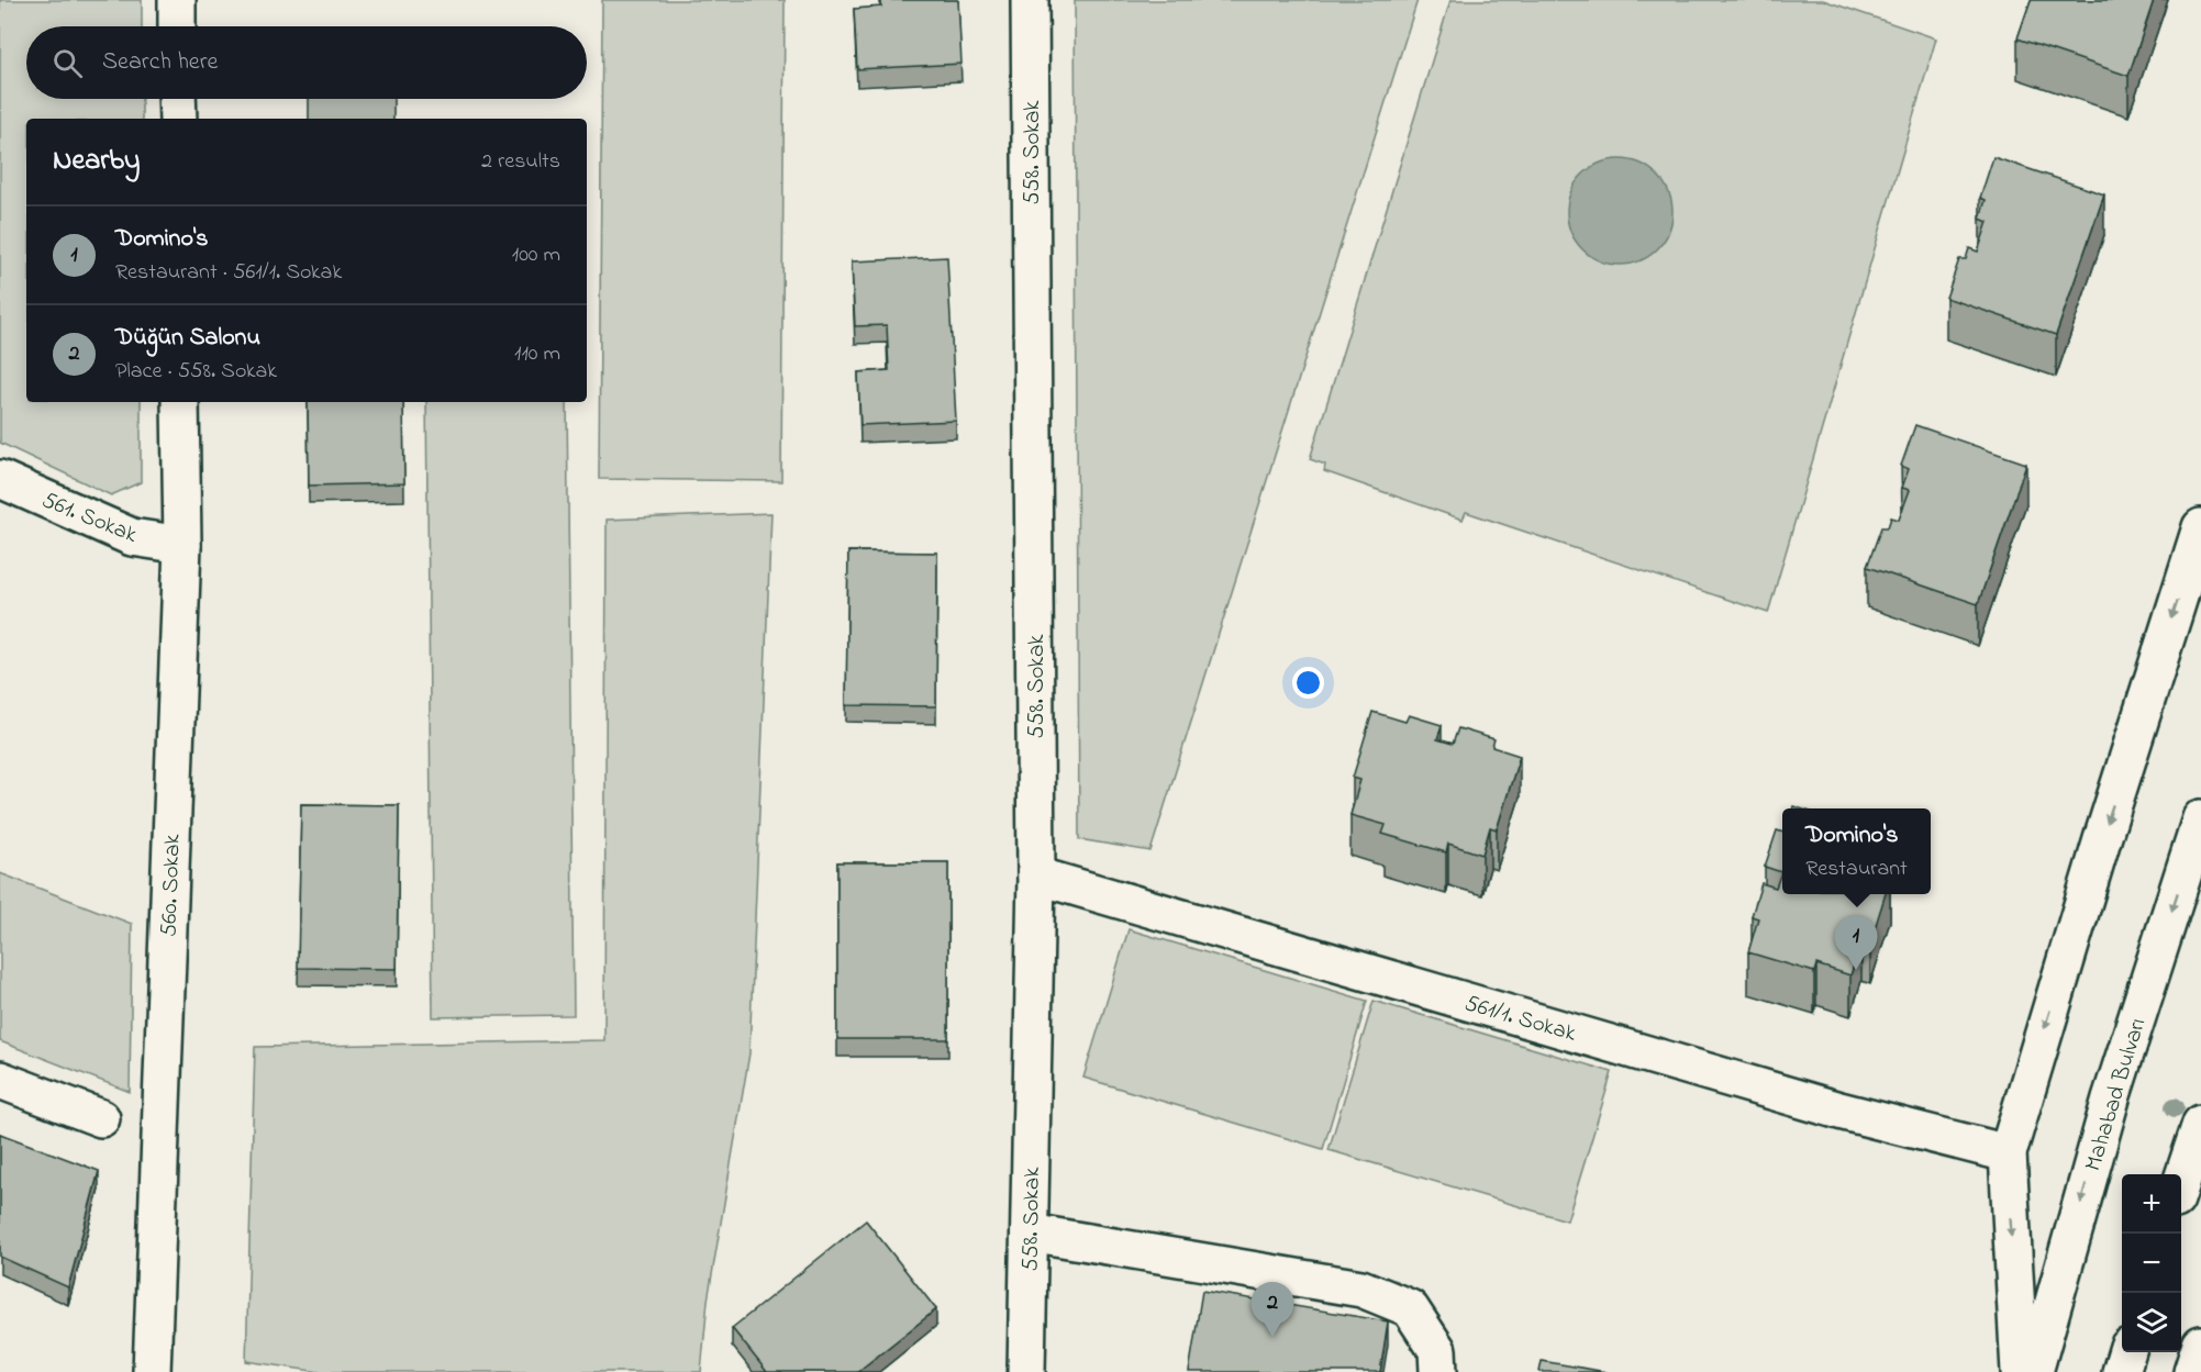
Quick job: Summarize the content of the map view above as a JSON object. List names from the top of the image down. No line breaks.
{"streets":{"street":["558. Sokak","561. Sokak","560. Sokak","561/1. Sokak","Mahabad Bulvarı"]},"crossings":[["558. Sokak","561/1. Sokak"],["561. Sokak","560. Sokak"]],"page":{"search":"Search here","heading":["Nearby","2 results"],"list":[{"mark":"1","name":"Domino's","note":"Restaurant · 561/1. Sokak","value":"100 m"},{"mark":"2","name":"Düğün Salonu","note":"Place · 558. Sokak","value":"110 m"}],"popup":["Domino's","Restaurant"],"pins":["1","2"],"map_buttons":["+","−"]}}
